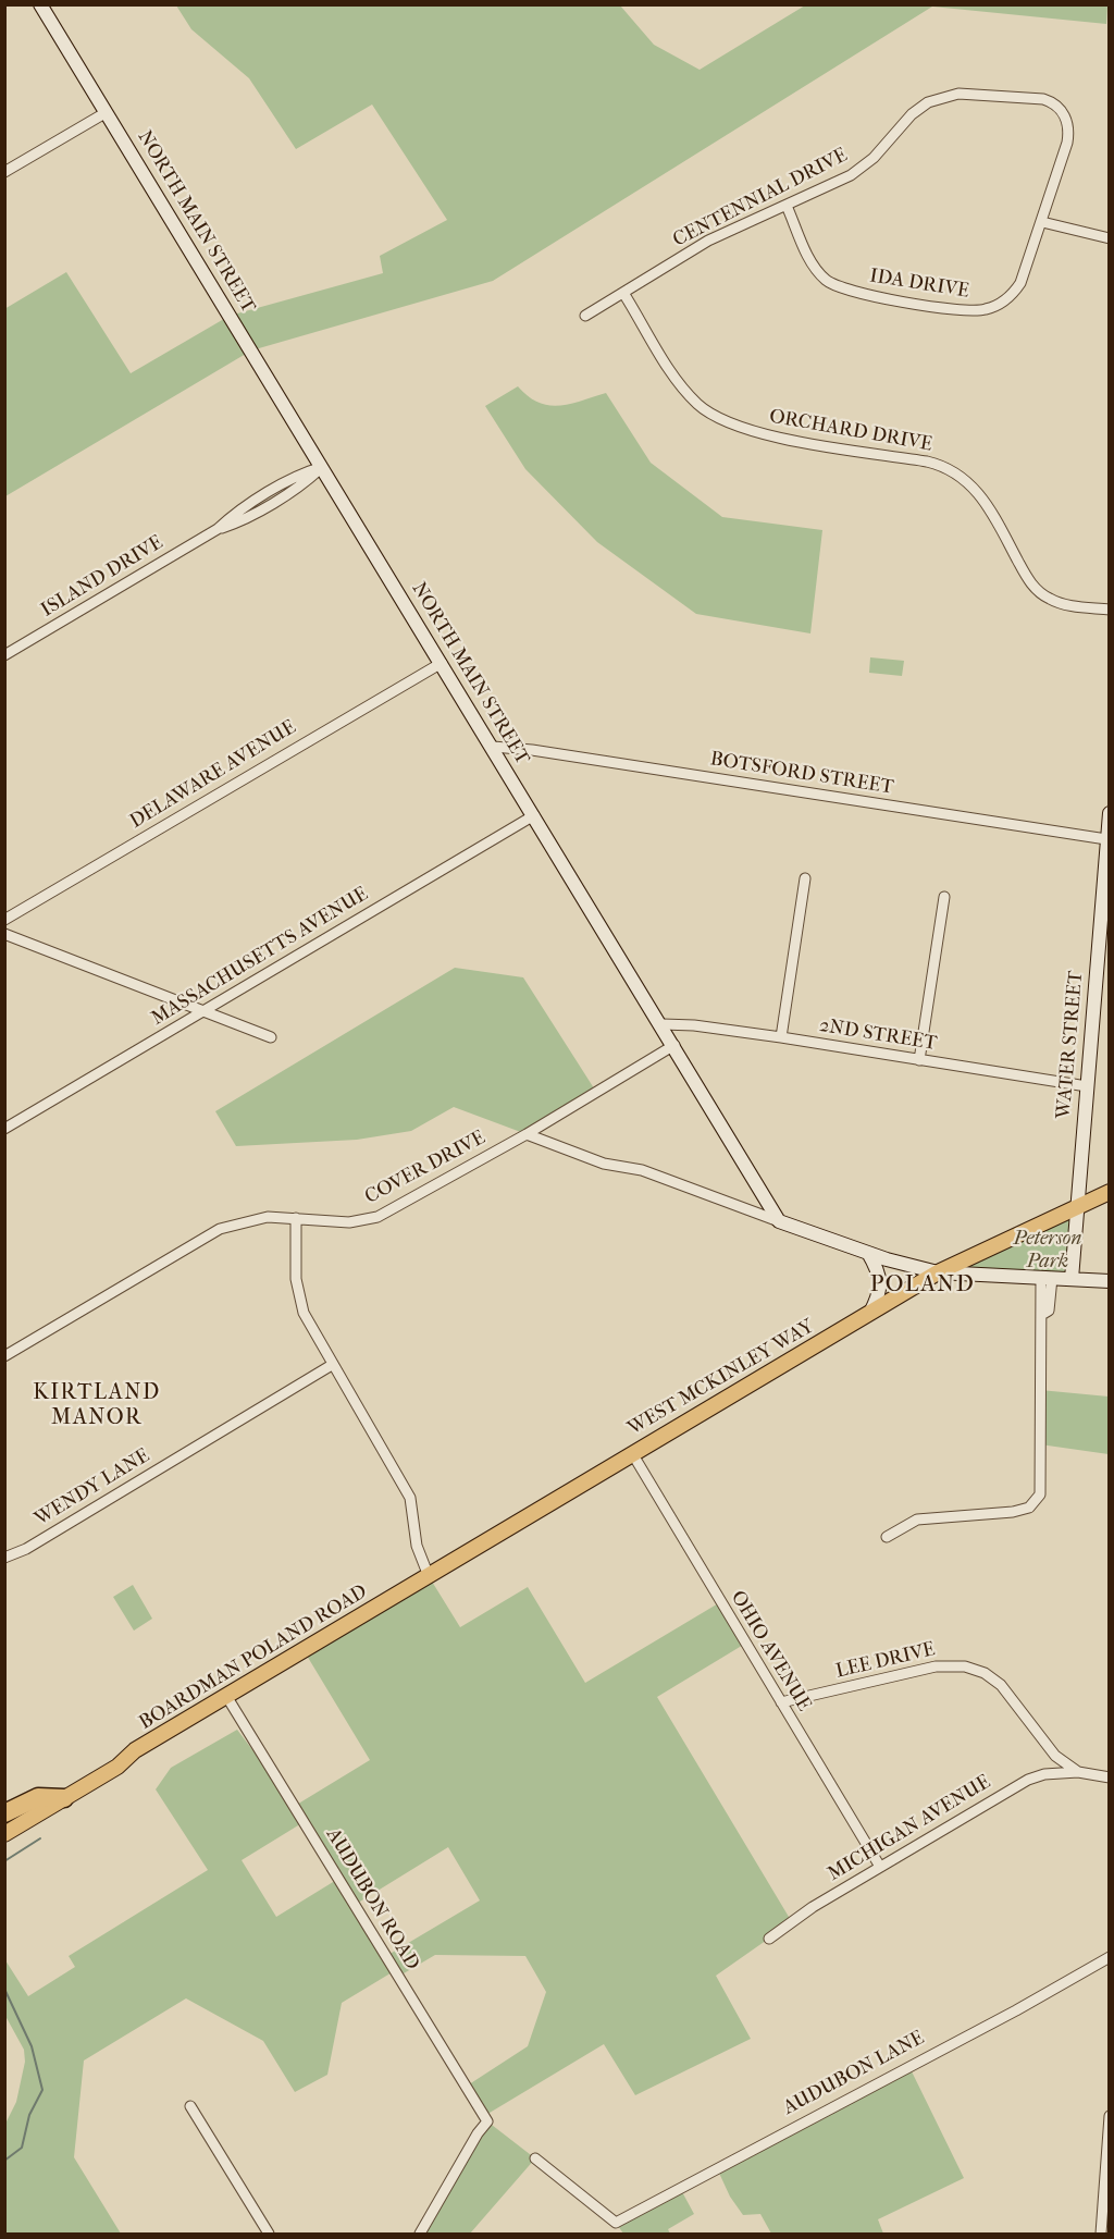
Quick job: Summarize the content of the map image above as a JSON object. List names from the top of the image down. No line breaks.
{"streets":{"main road":["NORTH MAIN STREET","WATER STREET","WEST MCKINLEY WAY","BOARDMAN POLAND ROAD"],"street":["CENTENNIAL DRIVE","IDA DRIVE","ORCHARD DRIVE","ISLAND DRIVE","BOTSFORD STREET","DELAWARE AVENUE","MASSACHUSETTS AVENUE","2ND STREET","COVER DRIVE","WENDY LANE","OHIO AVENUE","LEE DRIVE","MICHIGAN AVENUE","AUDUBON ROAD","AUDUBON LANE"]},"crossings":[["CENTENNIAL DRIVE","IDA DRIVE"],["CENTENNIAL DRIVE","ORCHARD DRIVE"],["NORTH MAIN STREET","ISLAND DRIVE"],["NORTH MAIN STREET","BOTSFORD STREET"],["NORTH MAIN STREET","DELAWARE AVENUE"],["NORTH MAIN STREET","MASSACHUSETTS AVENUE"],["NORTH MAIN STREET","2ND STREET"],["NORTH MAIN STREET","COVER DRIVE"],["BOTSFORD STREET","WATER STREET"],["2ND STREET","WATER STREET"],["WATER STREET","WEST MCKINLEY WAY"],["WEST MCKINLEY WAY","OHIO AVENUE"],["WEST MCKINLEY WAY","BOARDMAN POLAND ROAD"],["OHIO AVENUE","LEE DRIVE"],["OHIO AVENUE","MICHIGAN AVENUE"],["BOARDMAN POLAND ROAD","AUDUBON ROAD"],["LEE DRIVE","MICHIGAN AVENUE"]],"districts":["POLAND","KIRTLAND MANOR"],"parks":["Peterson Park"]}
